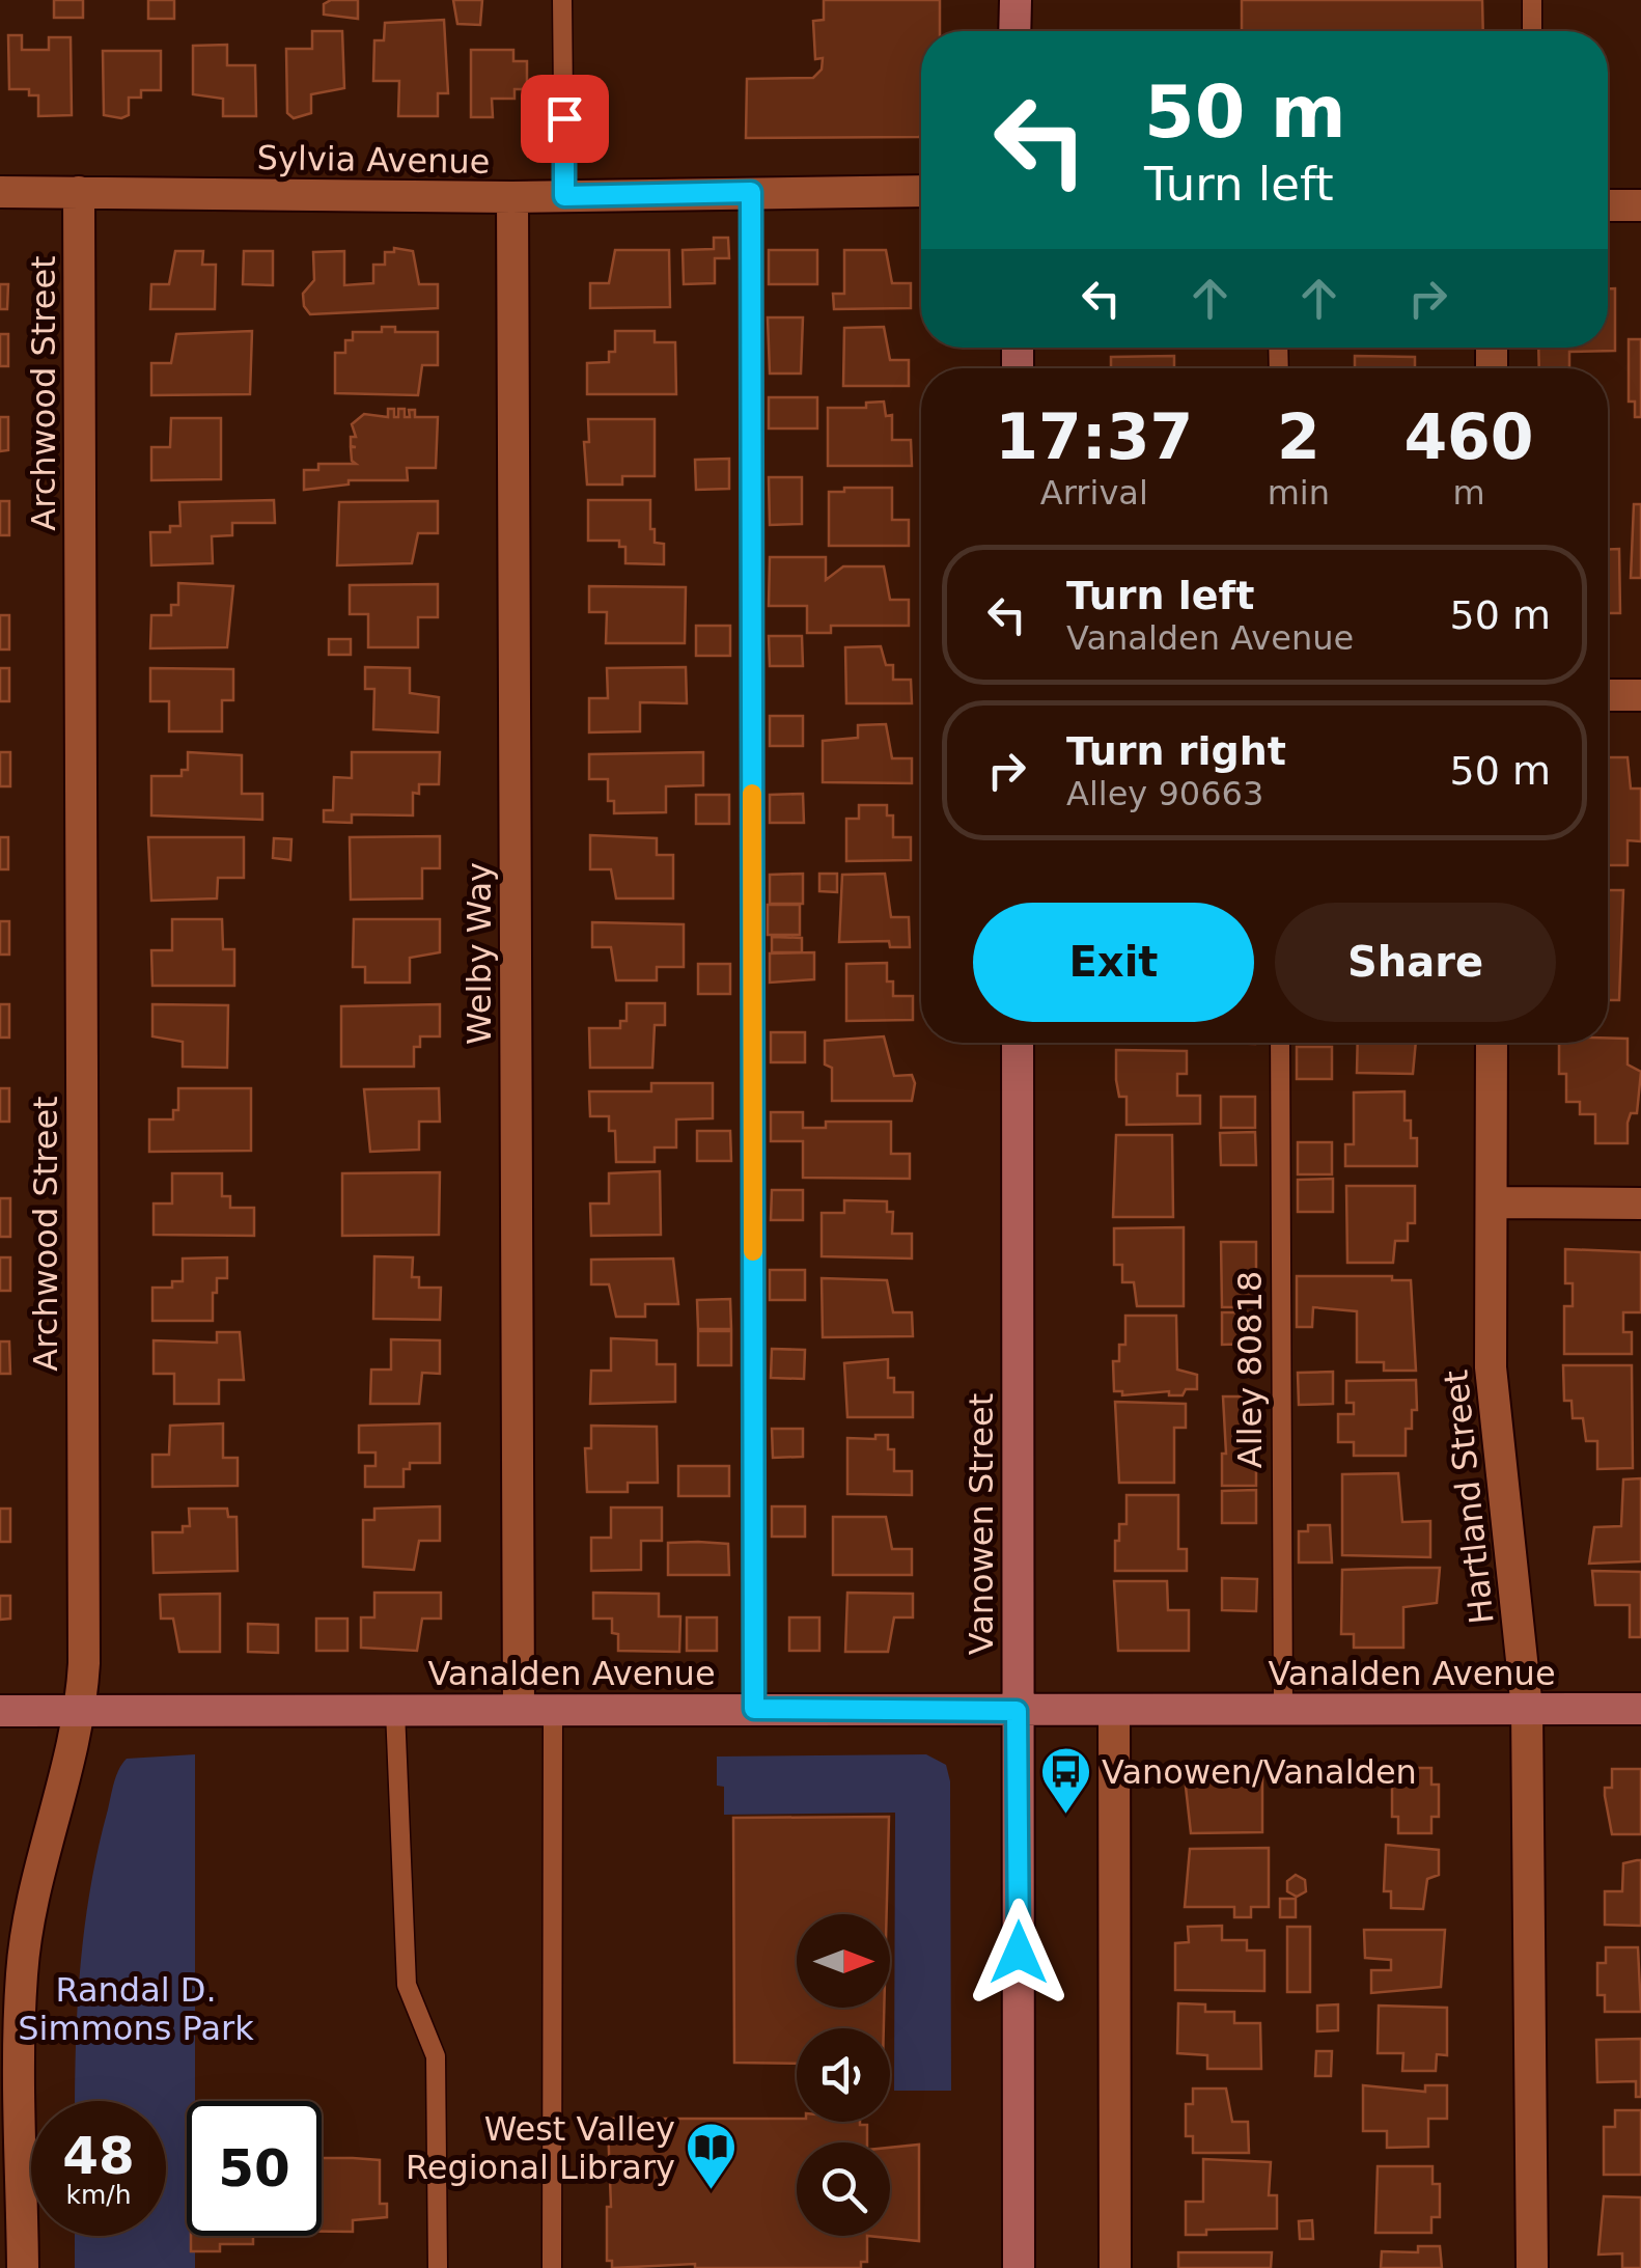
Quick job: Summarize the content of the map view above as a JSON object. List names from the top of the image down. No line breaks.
{"streets":{"street":["Sylvia Avenue","Archwood Street","Welby Way","Hartland Street","Vanowen Street","Vanalden Avenue"],"lane":["Alley 80818"]},"crossings":[["Sylvia Avenue","Archwood Street"],["Sylvia Avenue","Welby Way"],["Archwood Street","Vanalden Avenue"],["Welby Way","Vanalden Avenue"],["Alley 80818","Vanalden Avenue"],["Hartland Street","Vanalden Avenue"],["Vanowen Street","Vanalden Avenue"]],"parks":["Randal D. Simmons Park"],"places":{"bus stop":["Vanowen/Vanalden"],"library":["West Valley Regional Library"]},"north":"right","page":{"turn":["50 m","Turn left"],"eta":["17:37","Arrival","2","min","460","m"],"list":[{"name":"Turn left","note":"Vanalden Avenue","value":"50 m"},{"name":"Turn right","note":"Alley 90663","value":"50 m"}],"buttons":["Exit","Share"],"speed":"48 km/h","limit":"50"}}
